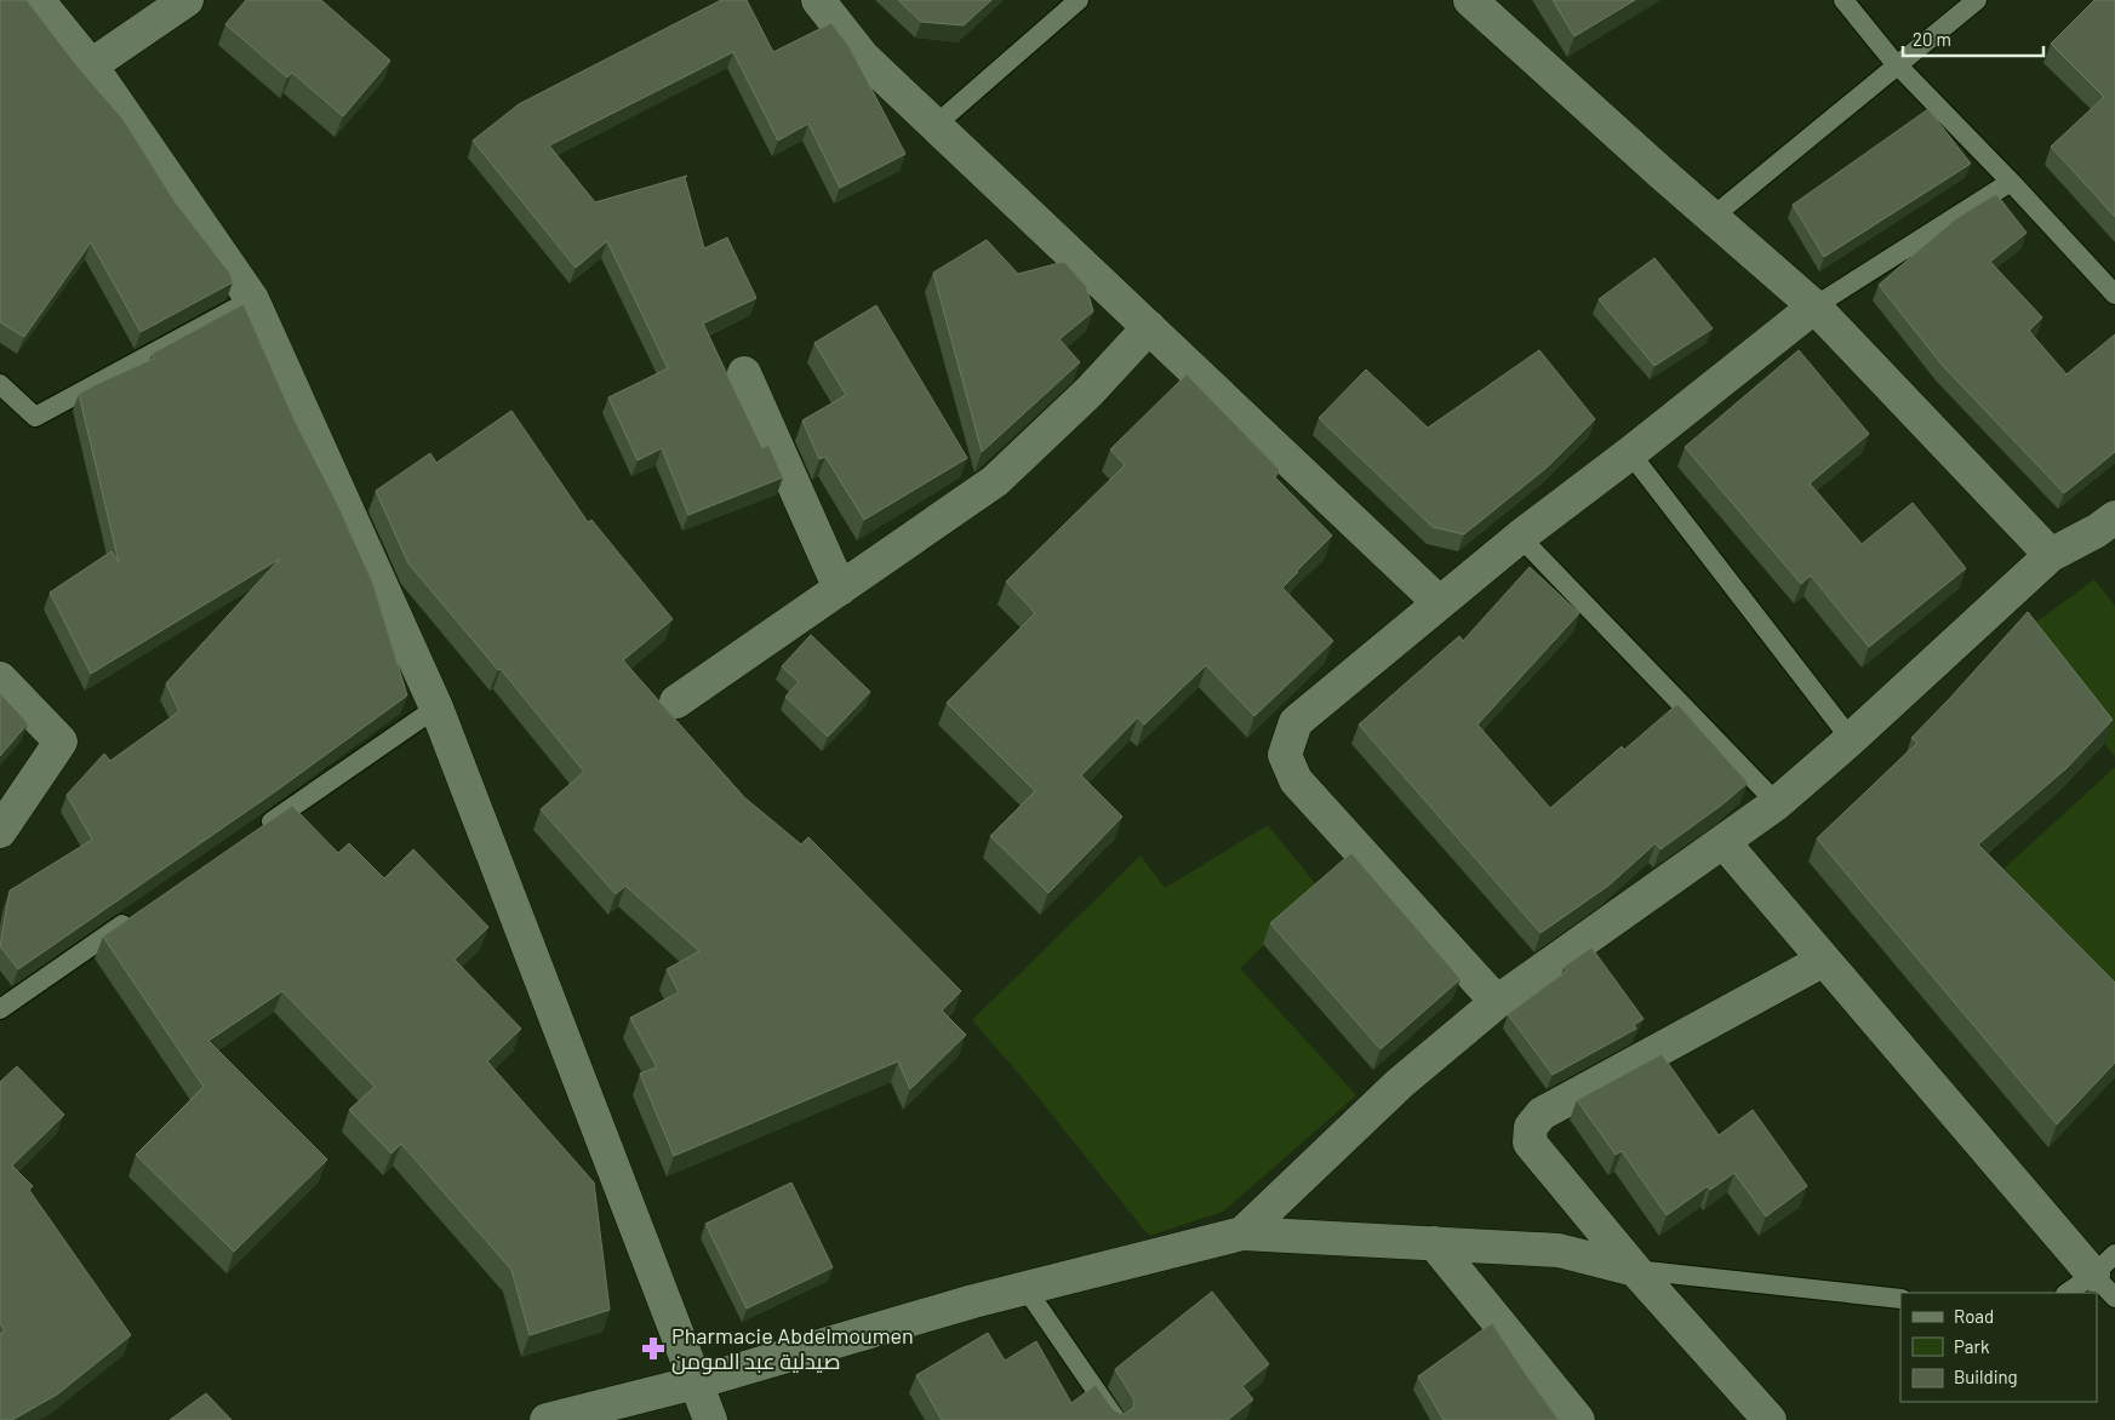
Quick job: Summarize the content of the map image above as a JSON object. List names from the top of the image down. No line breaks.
{"places":{"pharmacy":["Pharmacie Abdelmoumen صيدلية عبد المومن"]},"legend":["Road","Park","Building"],"scale_bar":"20 m"}
